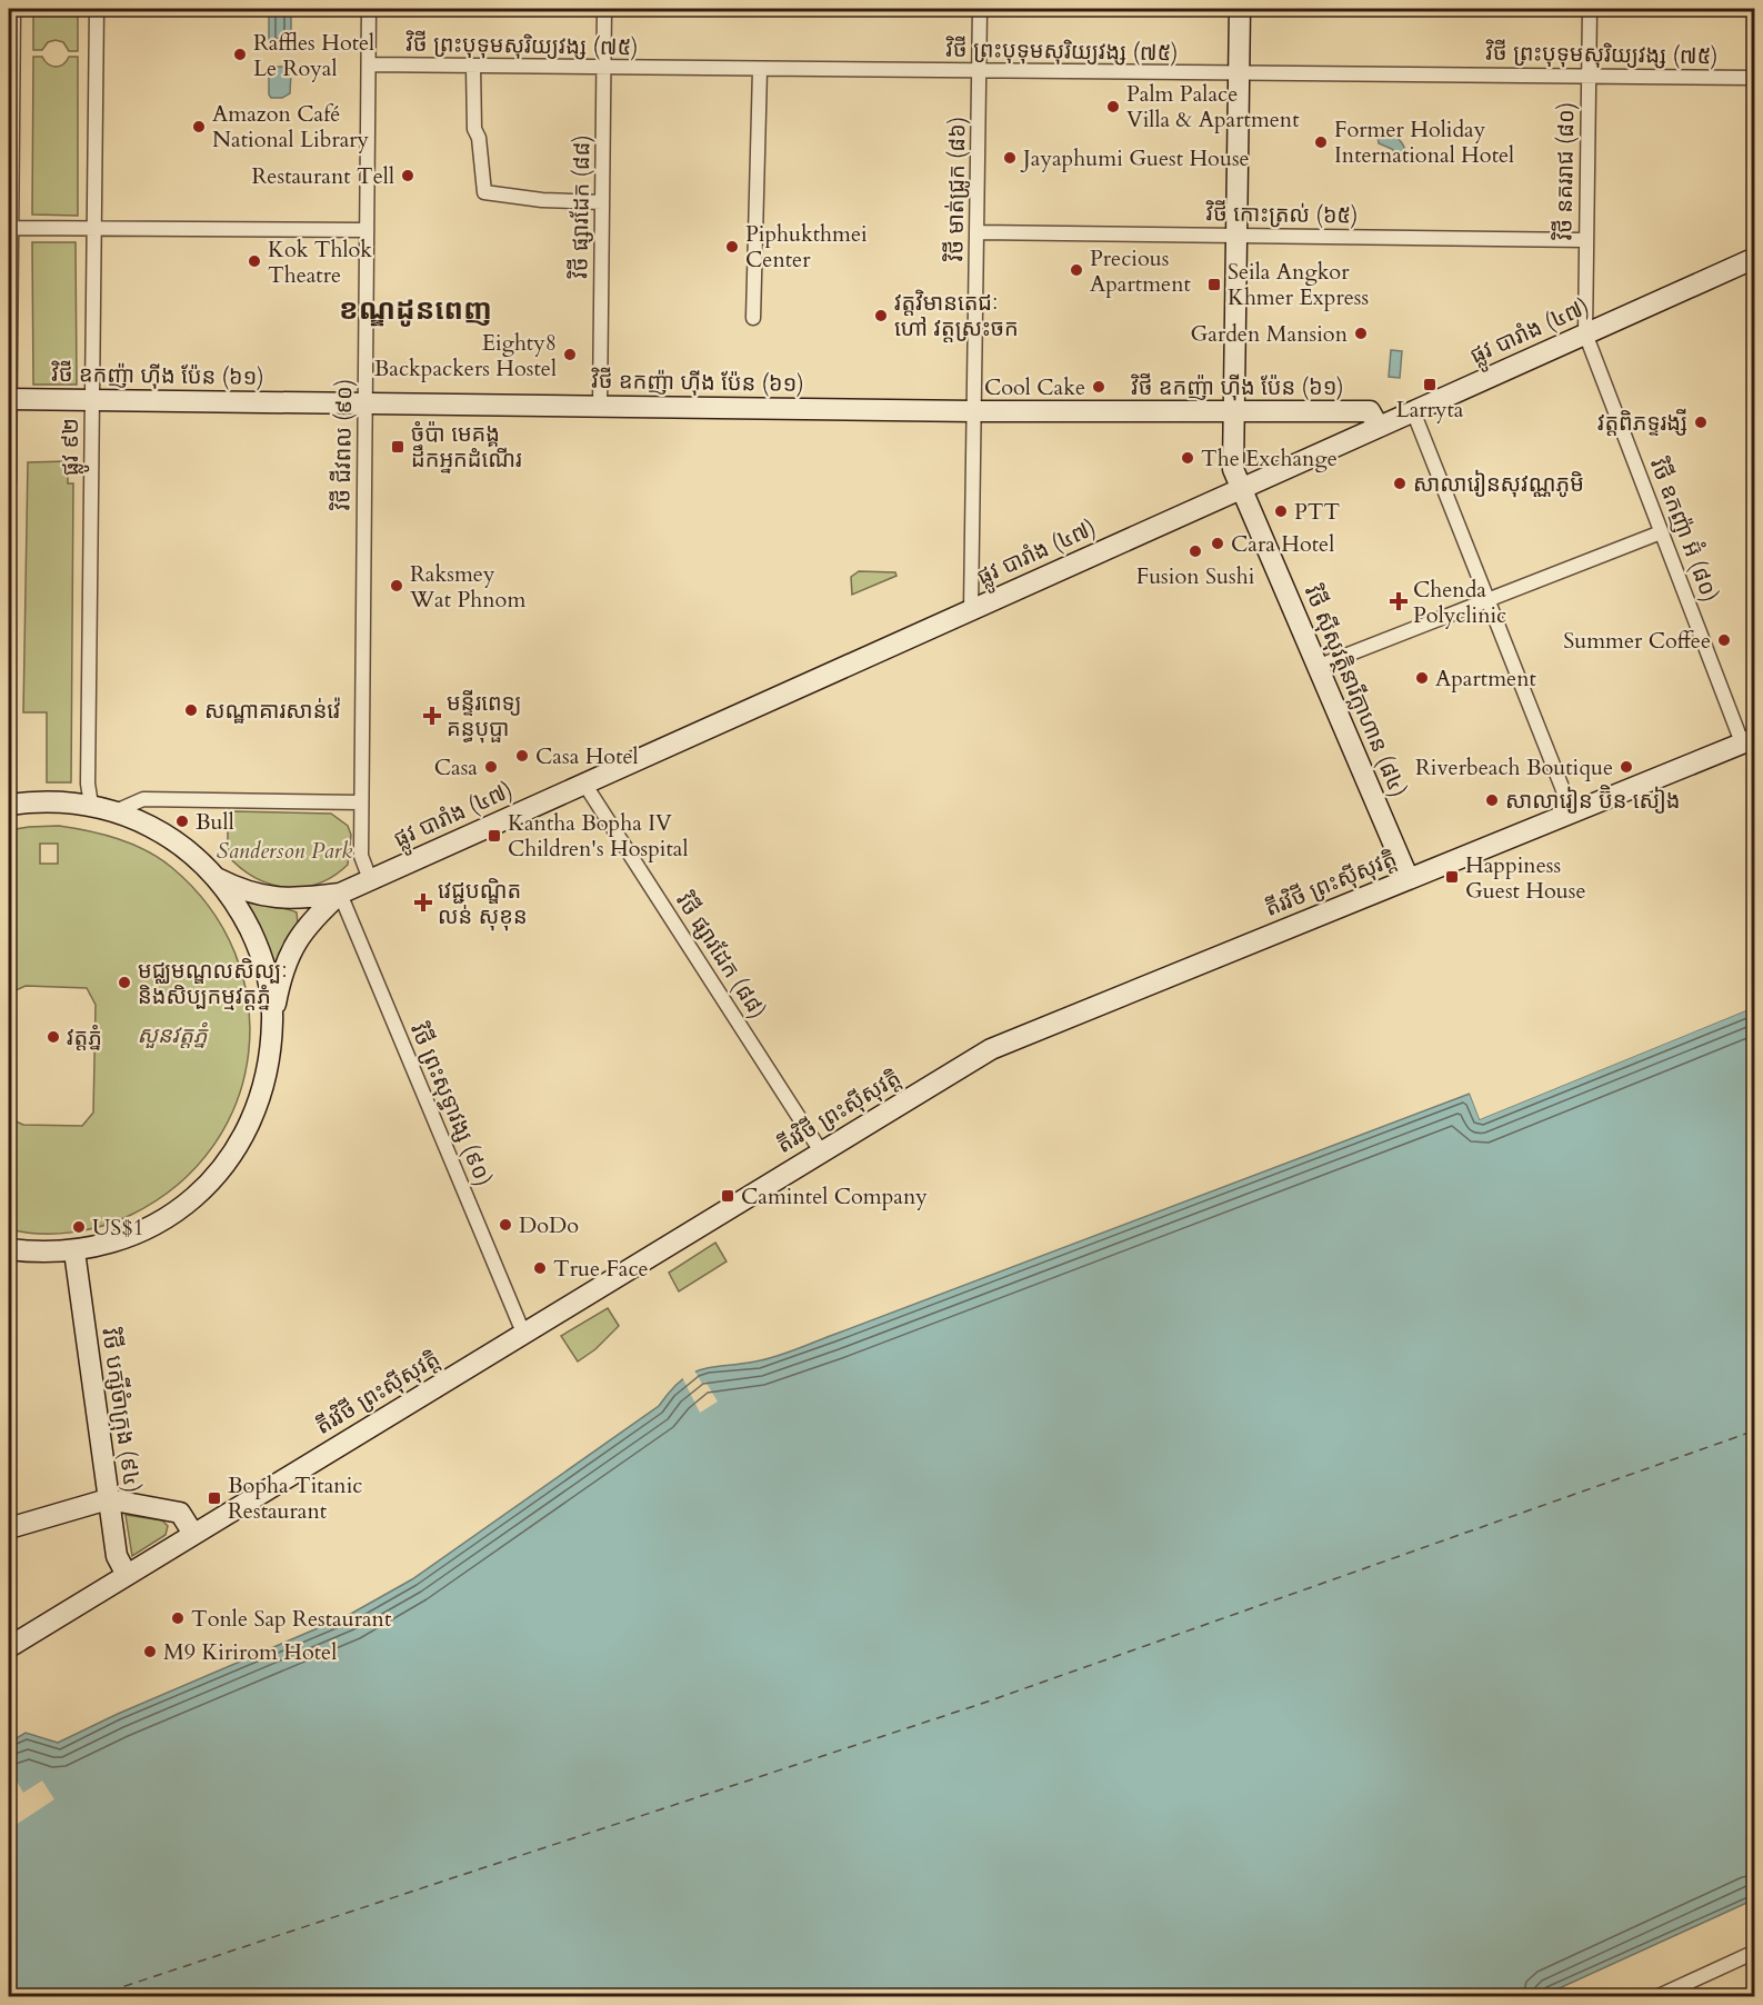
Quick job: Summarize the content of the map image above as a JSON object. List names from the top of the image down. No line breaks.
{"streets":{"main road":["ផ្លូវ បារាំង (៤៧)","វិថី ឧកញ៉ា ហ៊ីង ប៉ែន (៦១)","វិថី ស៊ីសុវត្ថិនារីក្លាហាន (៨៤)","តីរវិថី ព្រះស៊ីសុវត្តិ","វិថី បក្សីចំាក្រុង (៩៤)"],"street":["វិថី ព្រះបុទុមសុរិយ្យវង្ស (៧៥)","វិថី នគររាជ (៨០)","វិថី មាត់ជ្រូក (៨៦)","វិថី ផ្សារដែក (៨៨)","វិថី កោះត្រល់ (៦៥)","វិថី ជីវពល (៩០)","ផ្លូវ ៩២","វិថី ឧកញ៉ា អ៊ំ (៨០)","វិថី ព្រះសុទ្ធាវង្ស (៩០)"]},"crossings":[["វិថី ព្រះបុទុមសុរិយ្យវង្ស (៧៥)","វិថី នគររាជ (៨០)"],["វិថី ព្រះបុទុមសុរិយ្យវង្ស (៧៥)","វិថី មាត់ជ្រូក (៨៦)"],["វិថី ព្រះបុទុមសុរិយ្យវង្ស (៧៥)","វិថី ផ្សារដែក (៨៨)"],["វិថី ព្រះបុទុមសុរិយ្យវង្ស (៧៥)","វិថី ជីវពល (៩០)"],["វិថី ព្រះបុទុមសុរិយ្យវង្ស (៧៥)","វិថី ស៊ីសុវត្ថិនារីក្លាហាន (៨៤)"],["វិថី នគររាជ (៨០)","វិថី កោះត្រល់ (៦៥)"],["វិថី នគររាជ (៨០)","ផ្លូវ បារាំង (៤៧)"],["វិថី នគររាជ (៨០)","វិថី ឧកញ៉ា អ៊ំ (៨០)"],["វិថី មាត់ជ្រូក (៨៦)","វិថី កោះត្រល់ (៦៥)"],["វិថី មាត់ជ្រូក (៨៦)","ផ្លូវ បារាំង (៤៧)"],["វិថី មាត់ជ្រូក (៨៦)","វិថី ឧកញ៉ា ហ៊ីង ប៉ែន (៦១)"],["វិថី ផ្សារដែក (៨៨)","ផ្លូវ បារាំង (៤៧)"],["វិថី ផ្សារដែក (៨៨)","វិថី ឧកញ៉ា ហ៊ីង ប៉ែន (៦១)"],["វិថី ផ្សារដែក (៨៨)","តីរវិថី ព្រះស៊ីសុវត្តិ"],["វិថី កោះត្រល់ (៦៥)","វិថី ស៊ីសុវត្ថិនារីក្លាហាន (៨៤)"],["ផ្លូវ បារាំង (៤៧)","វិថី ឧកញ៉ា ហ៊ីង ប៉ែន (៦១)"],["ផ្លូវ បារាំង (៤៧)","វិថី ជីវពល (៩០)"],["ផ្លូវ បារាំង (៤៧)","វិថី ឧកញ៉ា អ៊ំ (៨០)"],["ផ្លូវ បារាំង (៤៧)","វិថី ស៊ីសុវត្ថិនារីក្លាហាន (៨៤)"],["ផ្លូវ បារាំង (៤៧)","វិថី ព្រះសុទ្ធាវង្ស (៩០)"],["វិថី ឧកញ៉ា ហ៊ីង ប៉ែន (៦១)","វិថី ជីវពល (៩០)"],["វិថី ឧកញ៉ា ហ៊ីង ប៉ែន (៦១)","ផ្លូវ ៩២"],["វិថី ឧកញ៉ា ហ៊ីង ប៉ែន (៦១)","វិថី ស៊ីសុវត្ថិនារីក្លាហាន (៨៤)"],["វិថី ឧកញ៉ា អ៊ំ (៨០)","តីរវិថី ព្រះស៊ីសុវត្តិ"],["វិថី ស៊ីសុវត្ថិនារីក្លាហាន (៨៤)","តីរវិថី ព្រះស៊ីសុវត្តិ"],["តីរវិថី ព្រះស៊ីសុវត្តិ","វិថី ព្រះសុទ្ធាវង្ស (៩០)"],["តីរវិថី ព្រះស៊ីសុវត្តិ","វិថី បក្សីចំាក្រុង (៩៤)"]],"districts":["ខណ្ឌដូនពេញ"],"parks":["Sanderson Park","សួនវត្ដភ្នំ"],"places":{"other":["Raffles Hotel Le Royal","Palm Palace Villa & Apartment","Amazon Café National Library","Former Holiday International Hotel","Jayaphumi Guest House","Restaurant Tell","Piphukthmei Center","Kok Thlok Theatre","Precious Apartment","វត្តវិមានតេជៈ ហៅ វត្តស្រះចក","Garden Mansion","Eighty8 Backpackers Hostel","Cool Cake","វត្តពិភទ្ទរង្សី","The Exchange","សាលារៀនសុវណ្ណភូមិ","PTT","Cara Hotel","Fusion Sushi","Raksmey Wat Phnom","Summer Coffee","Apartment","សណ្ឋាគារសាន់វ៉េ","Casa Hotel","Casa","Riverbeach Boutique","សាលារៀន ប៊ិន សៀង","Bull","មជ្ឈមណ្ឌលសិល្បៈ និងសិប្បកម្មវត្តភ្នំ","វត្ដភ្នំ","DoDo","US$1","True Face","Tonle Sap Restaurant","M9 Kirirom Hotel"],"transit":["Seila Angkor Khmer Express","Larryta","ចំប៉ា មេគង្គ ដឹកអ្នកដំណើរ","Kantha Bopha IV Children's Hospital","Happiness Guest House","Camintel Company","Bopha Titanic Restaurant"],"health":["Chenda Polyclinic","មន្ទីរពេទ្យ គន្ធបុប្ផា","វេជ្ជបណ្ឌិត លន់ សុខុន"]}}
